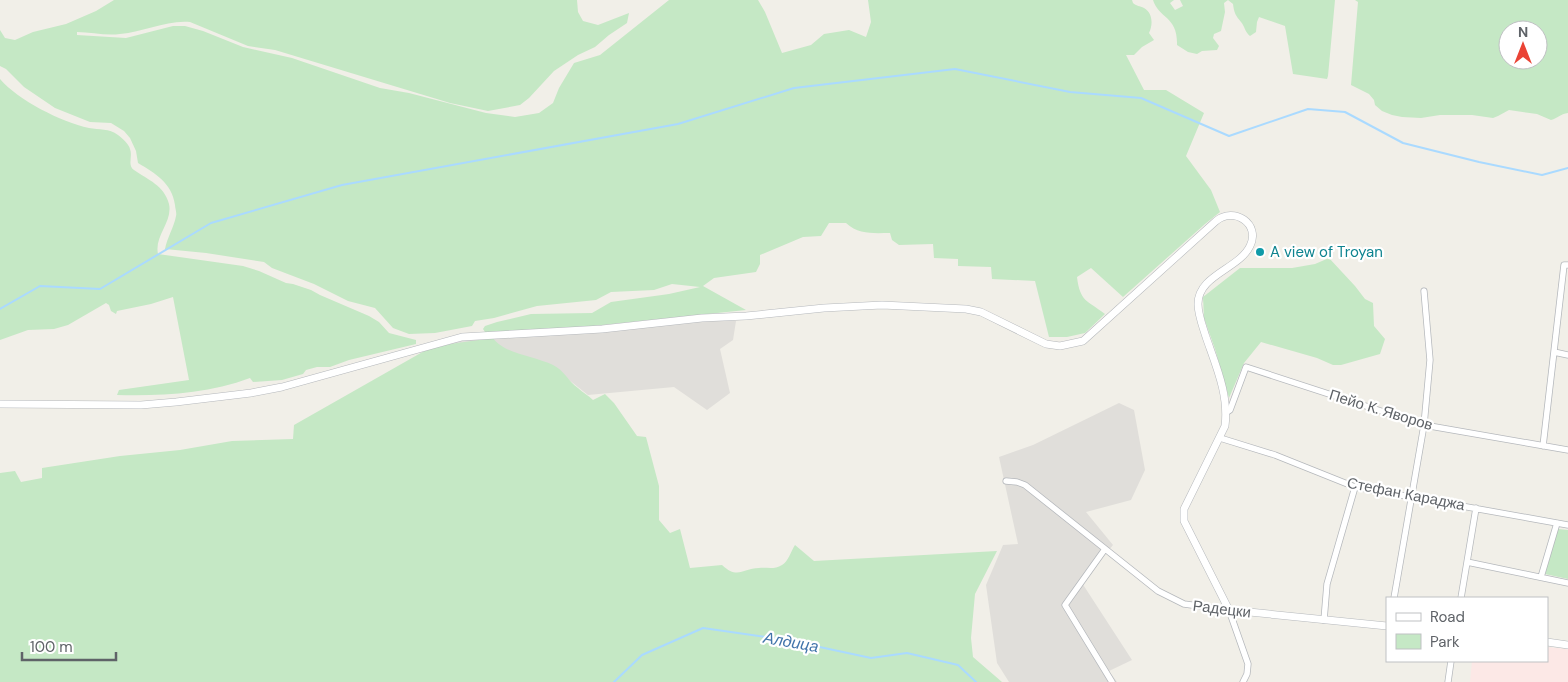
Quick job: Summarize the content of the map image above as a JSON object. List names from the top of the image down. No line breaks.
{"streets":{"street":["Пейо К. Яворов","Стефан Караджа","Радецки"]},"water":["Алдица"],"places":["A view of Troyan"],"legend":["Road","Park"],"scale_bar":"100 m","north":"top"}
